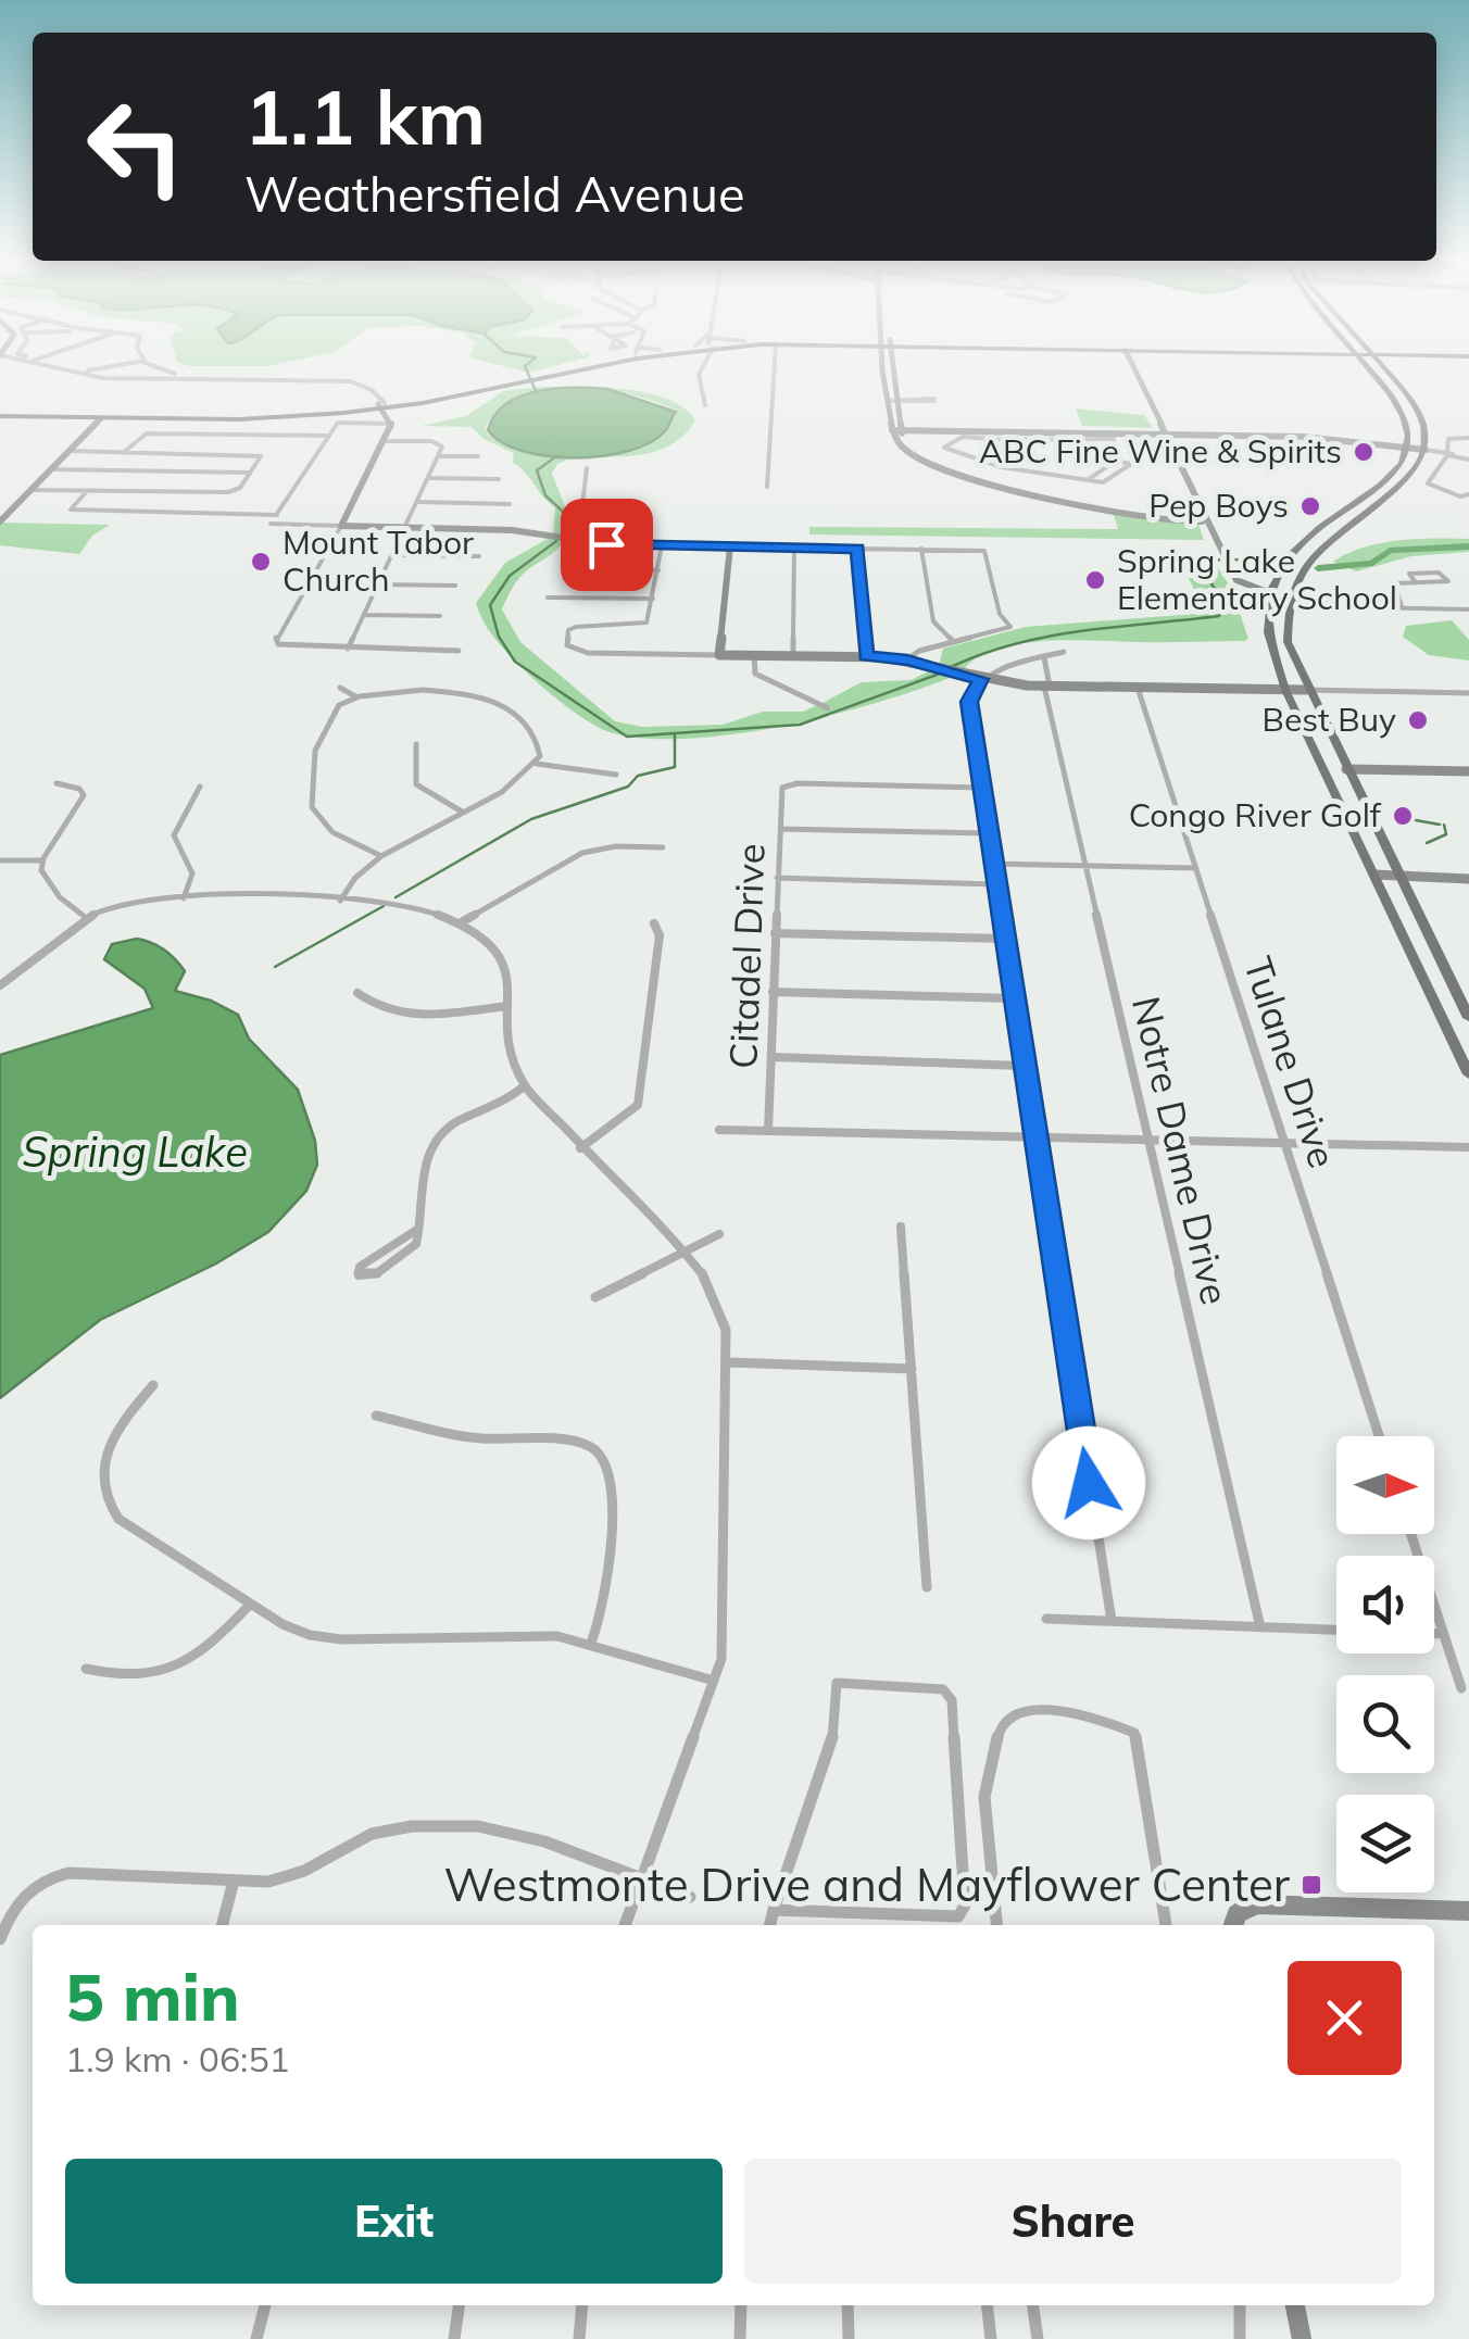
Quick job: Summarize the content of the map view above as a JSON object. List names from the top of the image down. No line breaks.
{"streets":{"street":["Citadel Drive","Tulane Drive","Notre Dame Drive"]},"water":["Spring Lake"],"places":{"other":["ABC Fine Wine & Spirits","Pep Boys","Mount Tabor Church","Spring Lake Elementary School","Best Buy","Congo River Golf"],"transit":["Westmonte Drive and Mayflower Center"]},"north":"right","page":{"turn":["1.1 km","Weathersfield Avenue"],"heading":["5 min","1.9 km · 06:51"],"buttons":["Exit","Share"]}}
